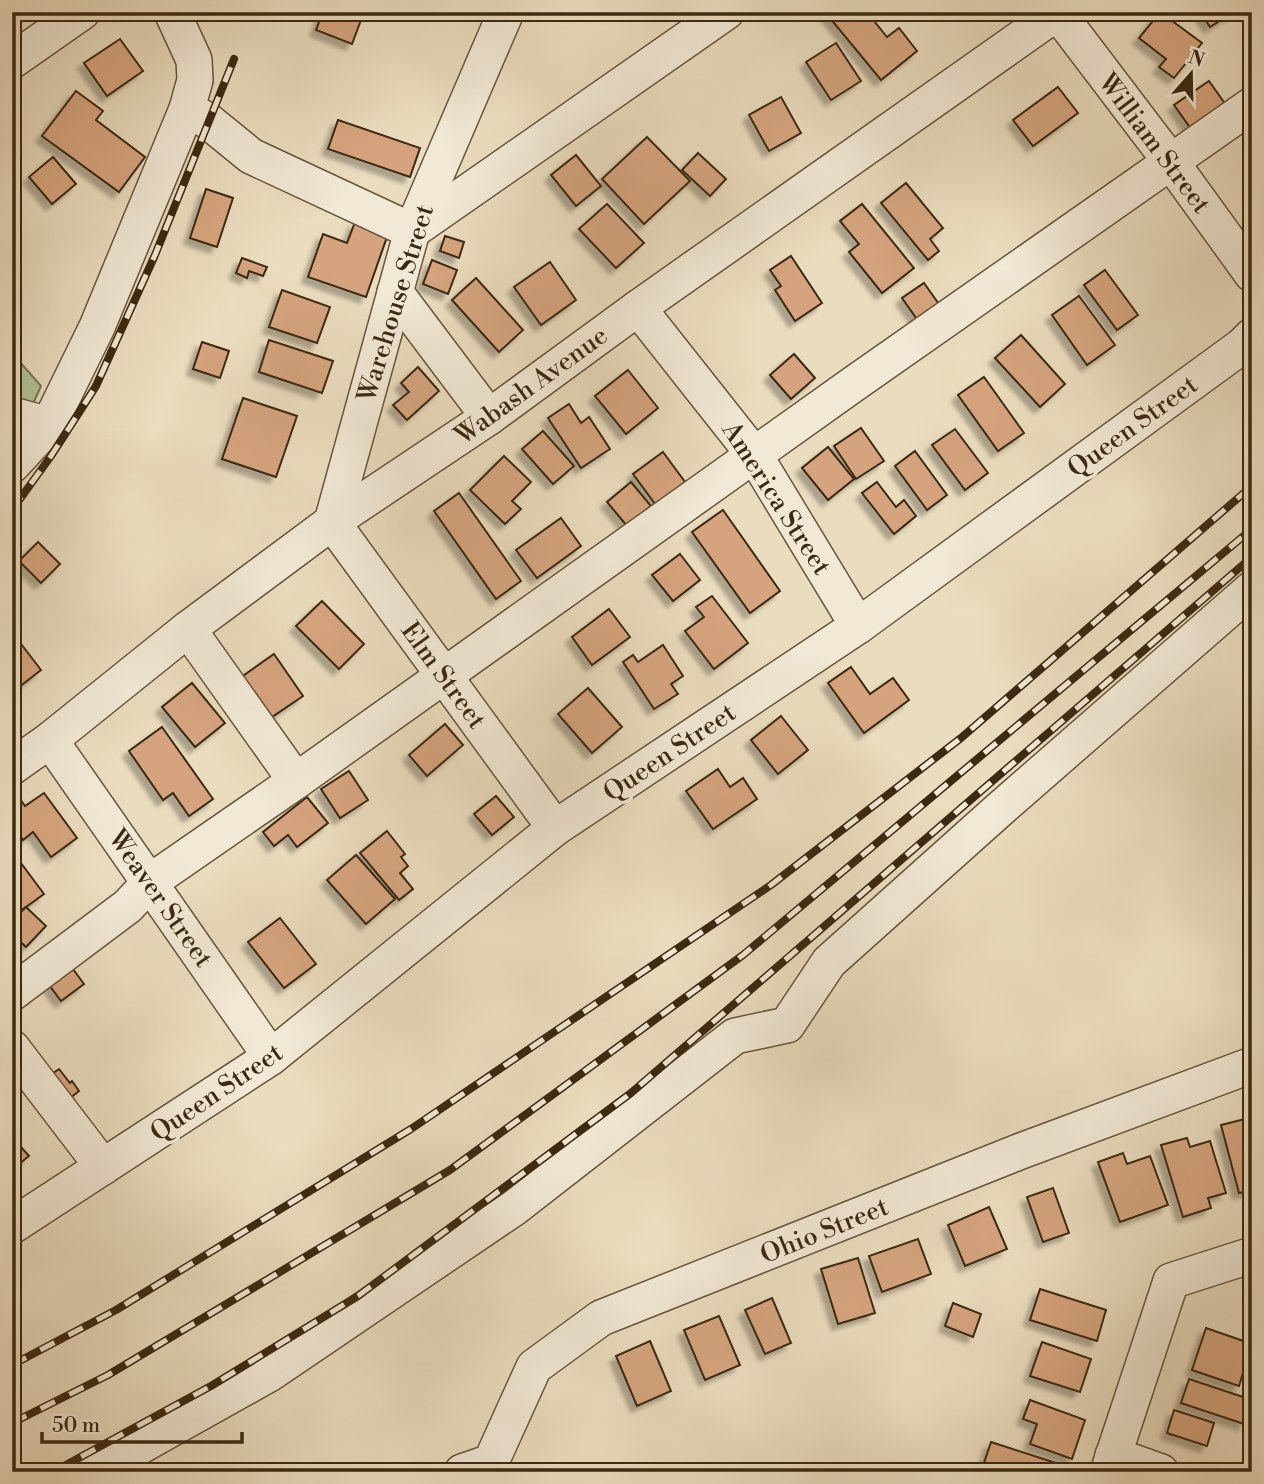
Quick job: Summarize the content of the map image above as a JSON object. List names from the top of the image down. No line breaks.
{"streets":{"street":["William Street","Warehouse Street","Wabash Avenue","Queen Street","America Street","Elm Street","Weaver Street","Ohio Street"]},"crossings":[["William Street","Wabash Avenue"],["Warehouse Street","Wabash Avenue"],["Warehouse Street","Elm Street"],["Wabash Avenue","America Street"],["Wabash Avenue","Elm Street"],["Wabash Avenue","Weaver Street"],["Queen Street","America Street"],["Queen Street","Elm Street"],["Queen Street","Weaver Street"]],"scale_bar":"50 m","north":"top"}
